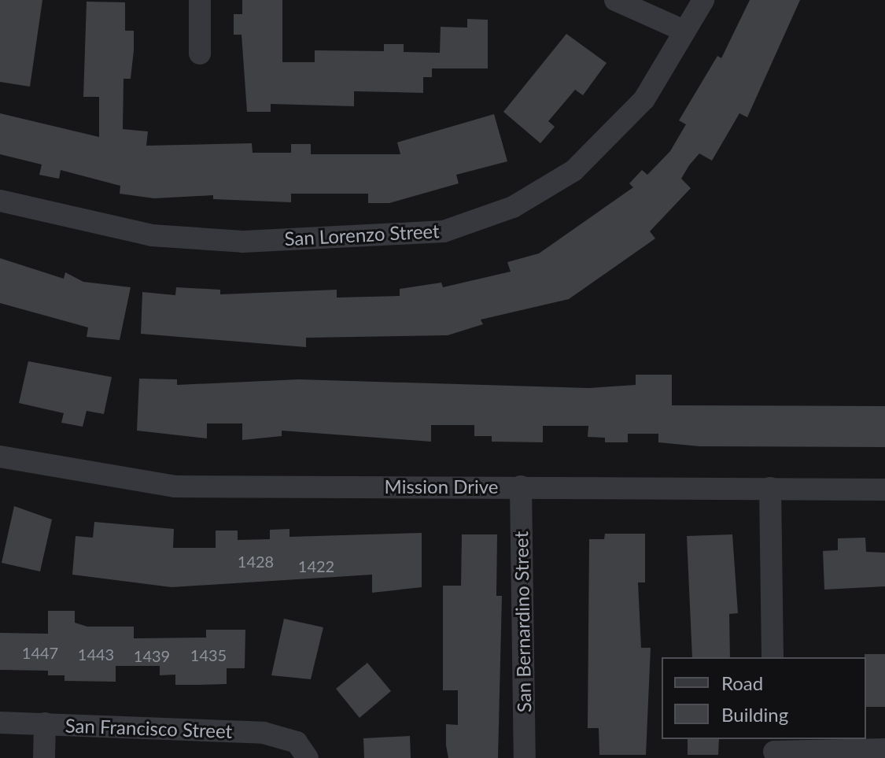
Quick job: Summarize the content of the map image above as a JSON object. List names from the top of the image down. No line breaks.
{"streets":{"street":["San Lorenzo Street","Mission Drive","San Bernardino Street","San Francisco Street"]},"crossings":[["Mission Drive","San Bernardino Street"]],"house_numbers":["1428","1422","1447","1443","1435","1439"],"legend":["Road","Building"]}
